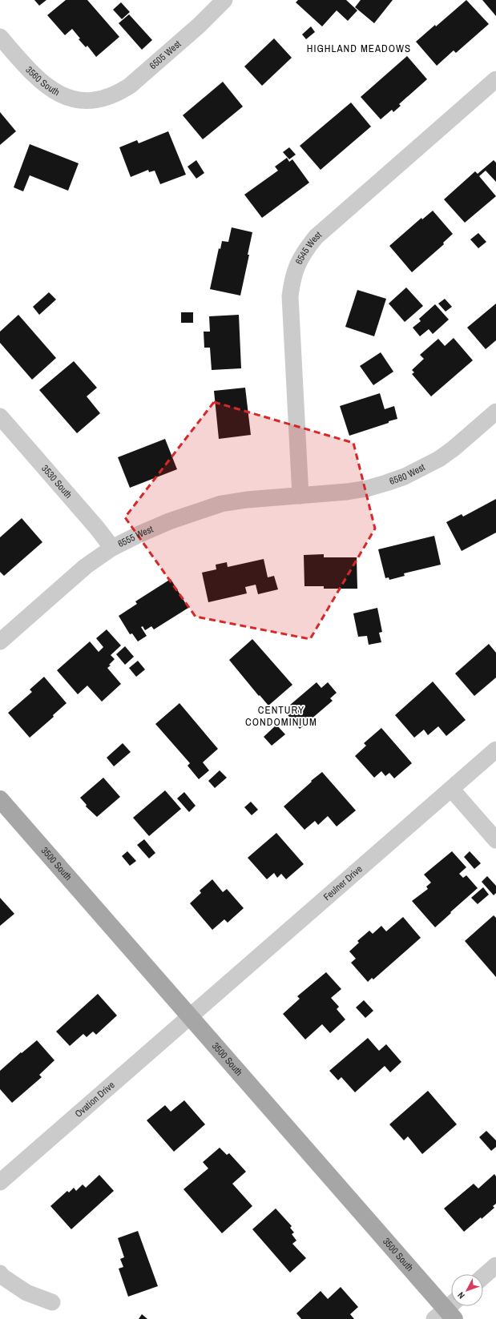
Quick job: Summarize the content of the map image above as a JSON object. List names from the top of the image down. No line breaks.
{"streets":{"main road":["3500 South"],"street":["6505 West","3560 South","6545 West","6580 West","3530 South","6555 West","Feulner Drive","Ovation Drive"]},"crossings":[["6505 West","3560 South"],["6545 West","6580 West"],["6545 West","6555 West"],["6580 West","6555 West"],["3530 South","6555 West"],["3500 South","Feulner Drive"],["3500 South","Ovation Drive"],["Feulner Drive","Ovation Drive"]],"districts":["HIGHLAND MEADOWS","CENTURY CONDOMINIUM"],"north":"bottom left"}
